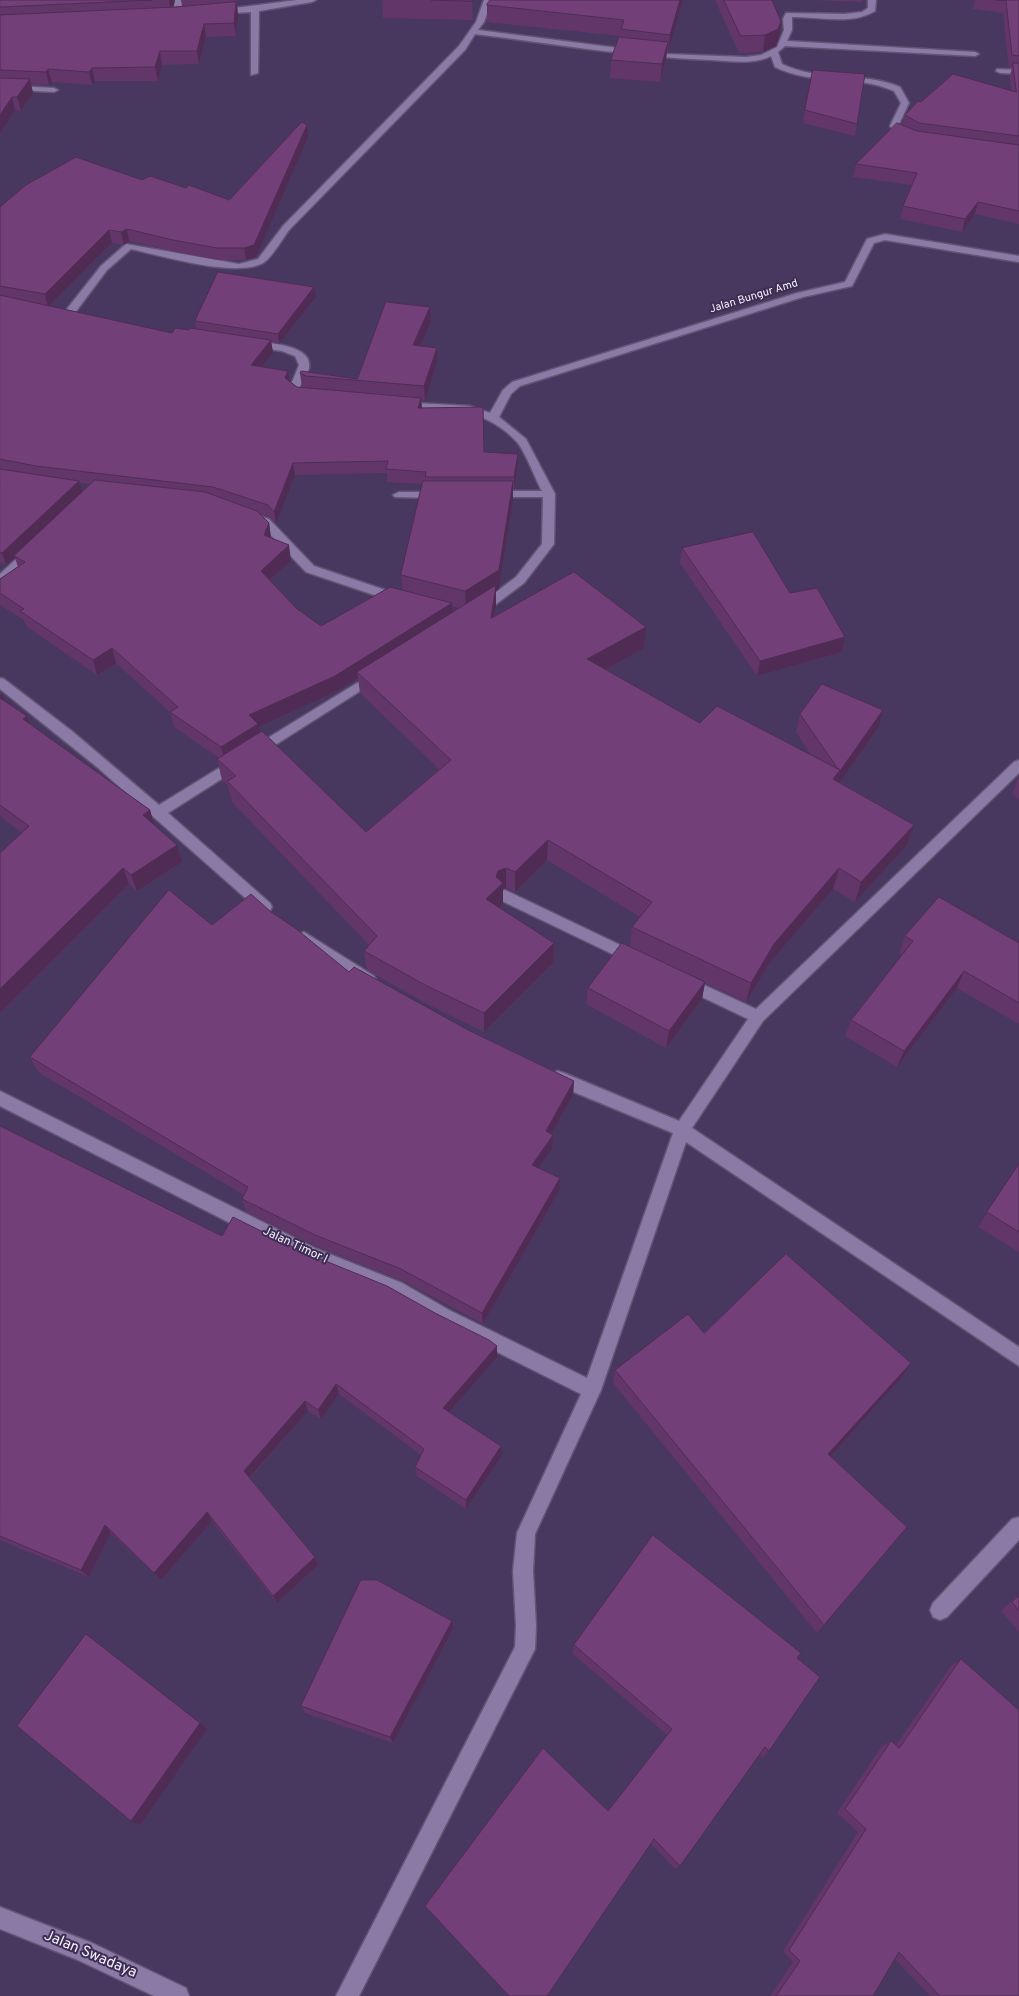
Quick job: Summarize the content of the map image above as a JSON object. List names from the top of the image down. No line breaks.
{"streets":{"street":["Jalan Bungur Amd","Jalan Timor I","Jalan Swadaya"]}}
